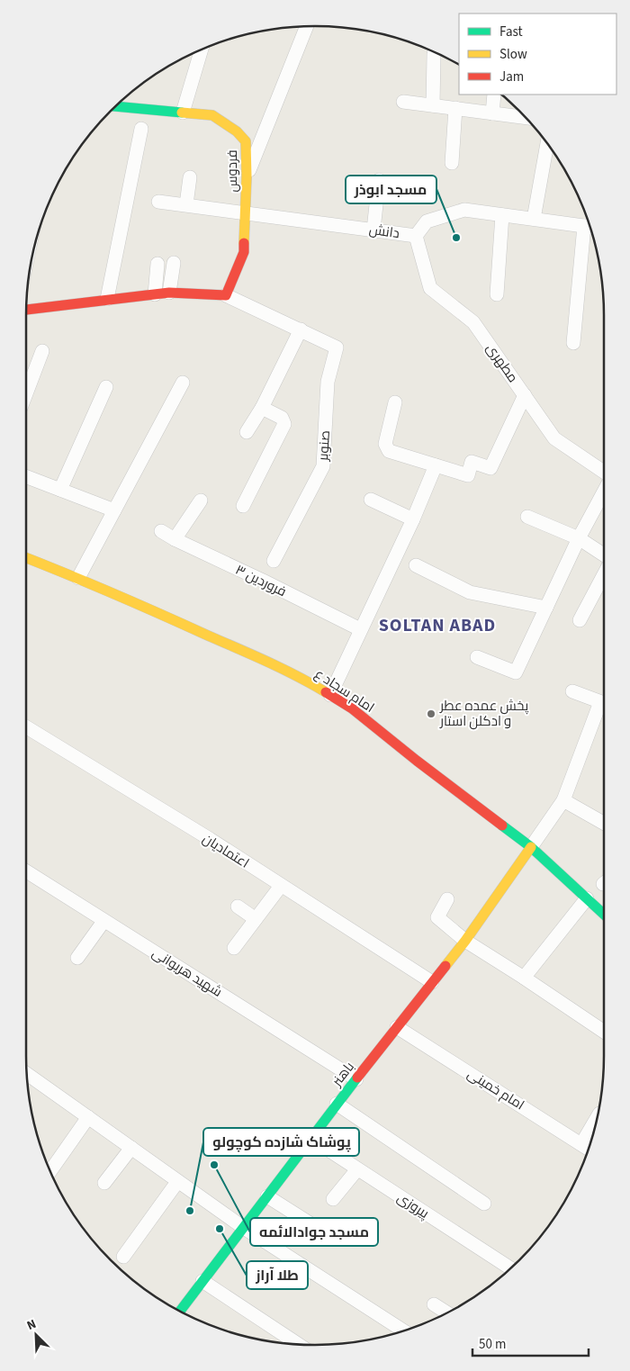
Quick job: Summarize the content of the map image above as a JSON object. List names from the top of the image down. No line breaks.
{"streets":{"street":["فردوس","دانش","مطهری","صنوبر","فروردین ۳","امام سجاد ع","اعتمادیان","شهید هریوانی","باهنر","امام خمینی","پیروزی"]},"crossings":[["فردوس","دانش"],["دانش","مطهری"],["امام سجاد ع","باهنر"],["اعتمادیان","باهنر"],["شهید هریوانی","باهنر"],["باهنر","امام خمینی"],["باهنر","پیروزی"]],"districts":["SOLTAN ABAD"],"places":["مسجد ابوذر","پخش عمده عطر و ادکلن استار","مسجد جوادالائمه","پوشاک شازده کوچولو","طلا آراز"],"legend":["Fast","Slow","Jam"],"scale_bar":"50 m","north":"top left"}
